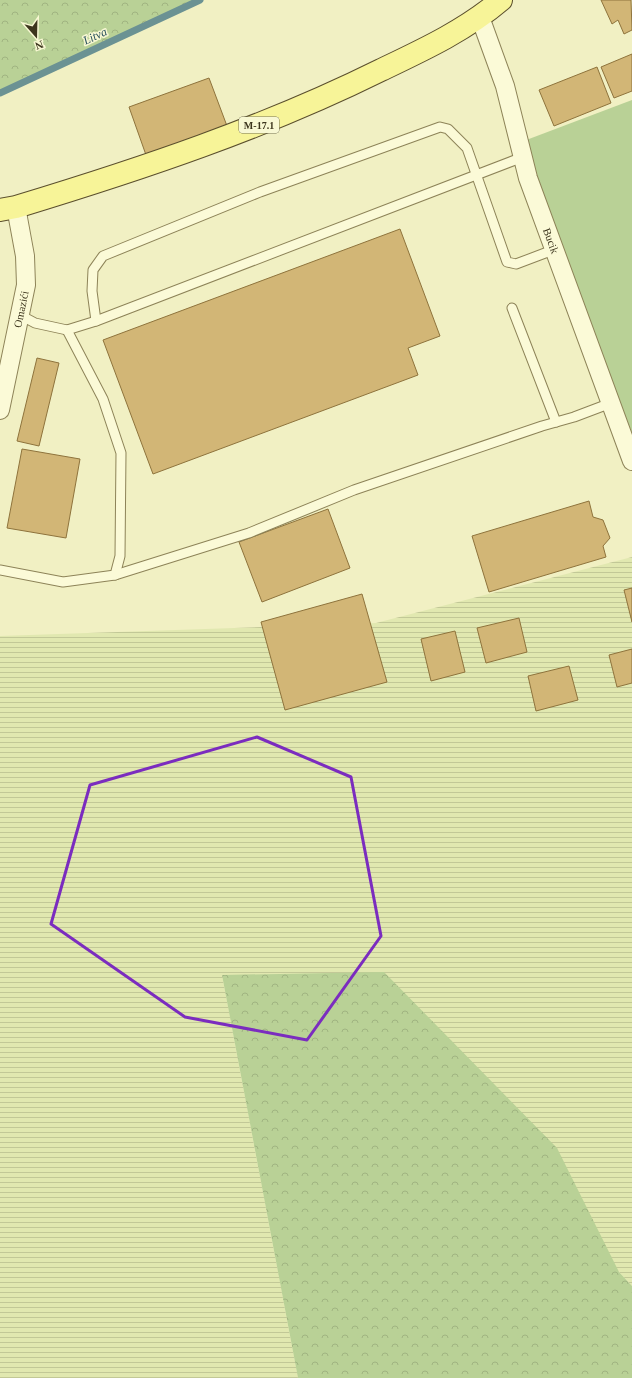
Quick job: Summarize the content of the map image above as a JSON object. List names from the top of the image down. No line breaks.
{"streets":{"main road":["M-17.1"],"street":["Bucik","Omazići"]},"crossings":[["M-17.1","Bucik"],["M-17.1","Omazići"]],"water":["Litva"],"north":"bottom"}
